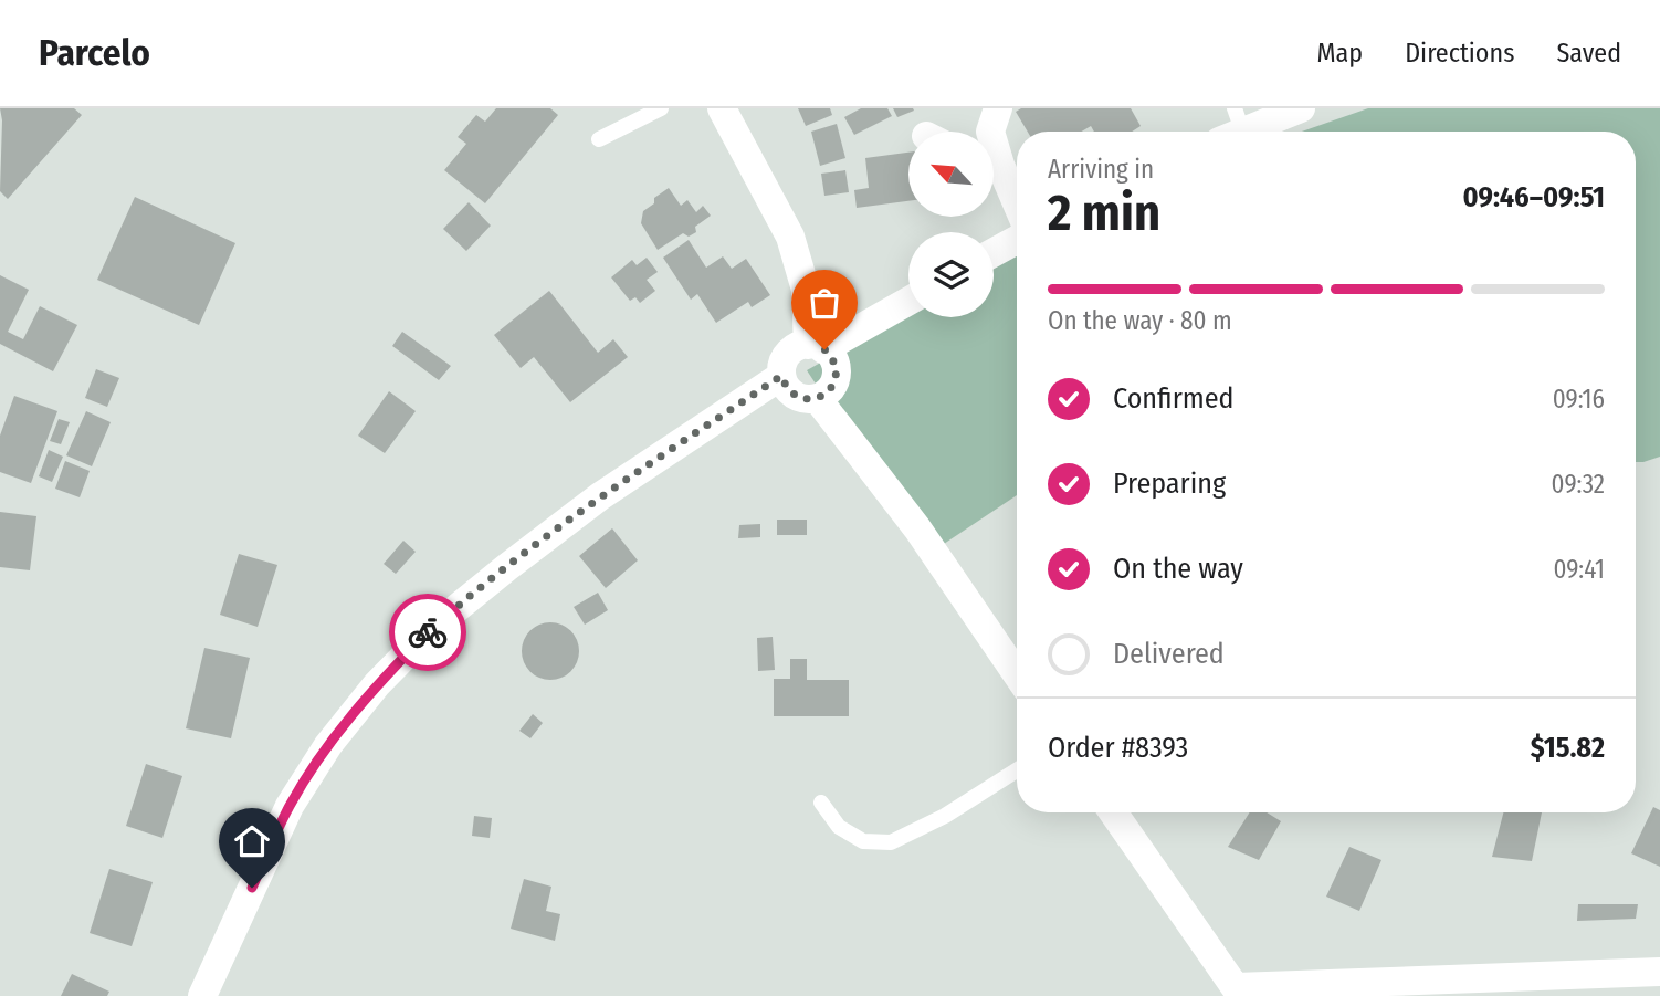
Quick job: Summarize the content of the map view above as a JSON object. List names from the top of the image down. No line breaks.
{"north":"top left","page":{"header":"Parcelo","nav":["Map","Directions","Saved"],"heading":["2 min","Arriving in","09:46–09:51"],"panel":["Order #8393","$15.82"],"bar":"On the way · 80 m","list":[["Confirmed","09:16"],["Preparing","09:32"],["On the way","09:41"],"Delivered"]}}
